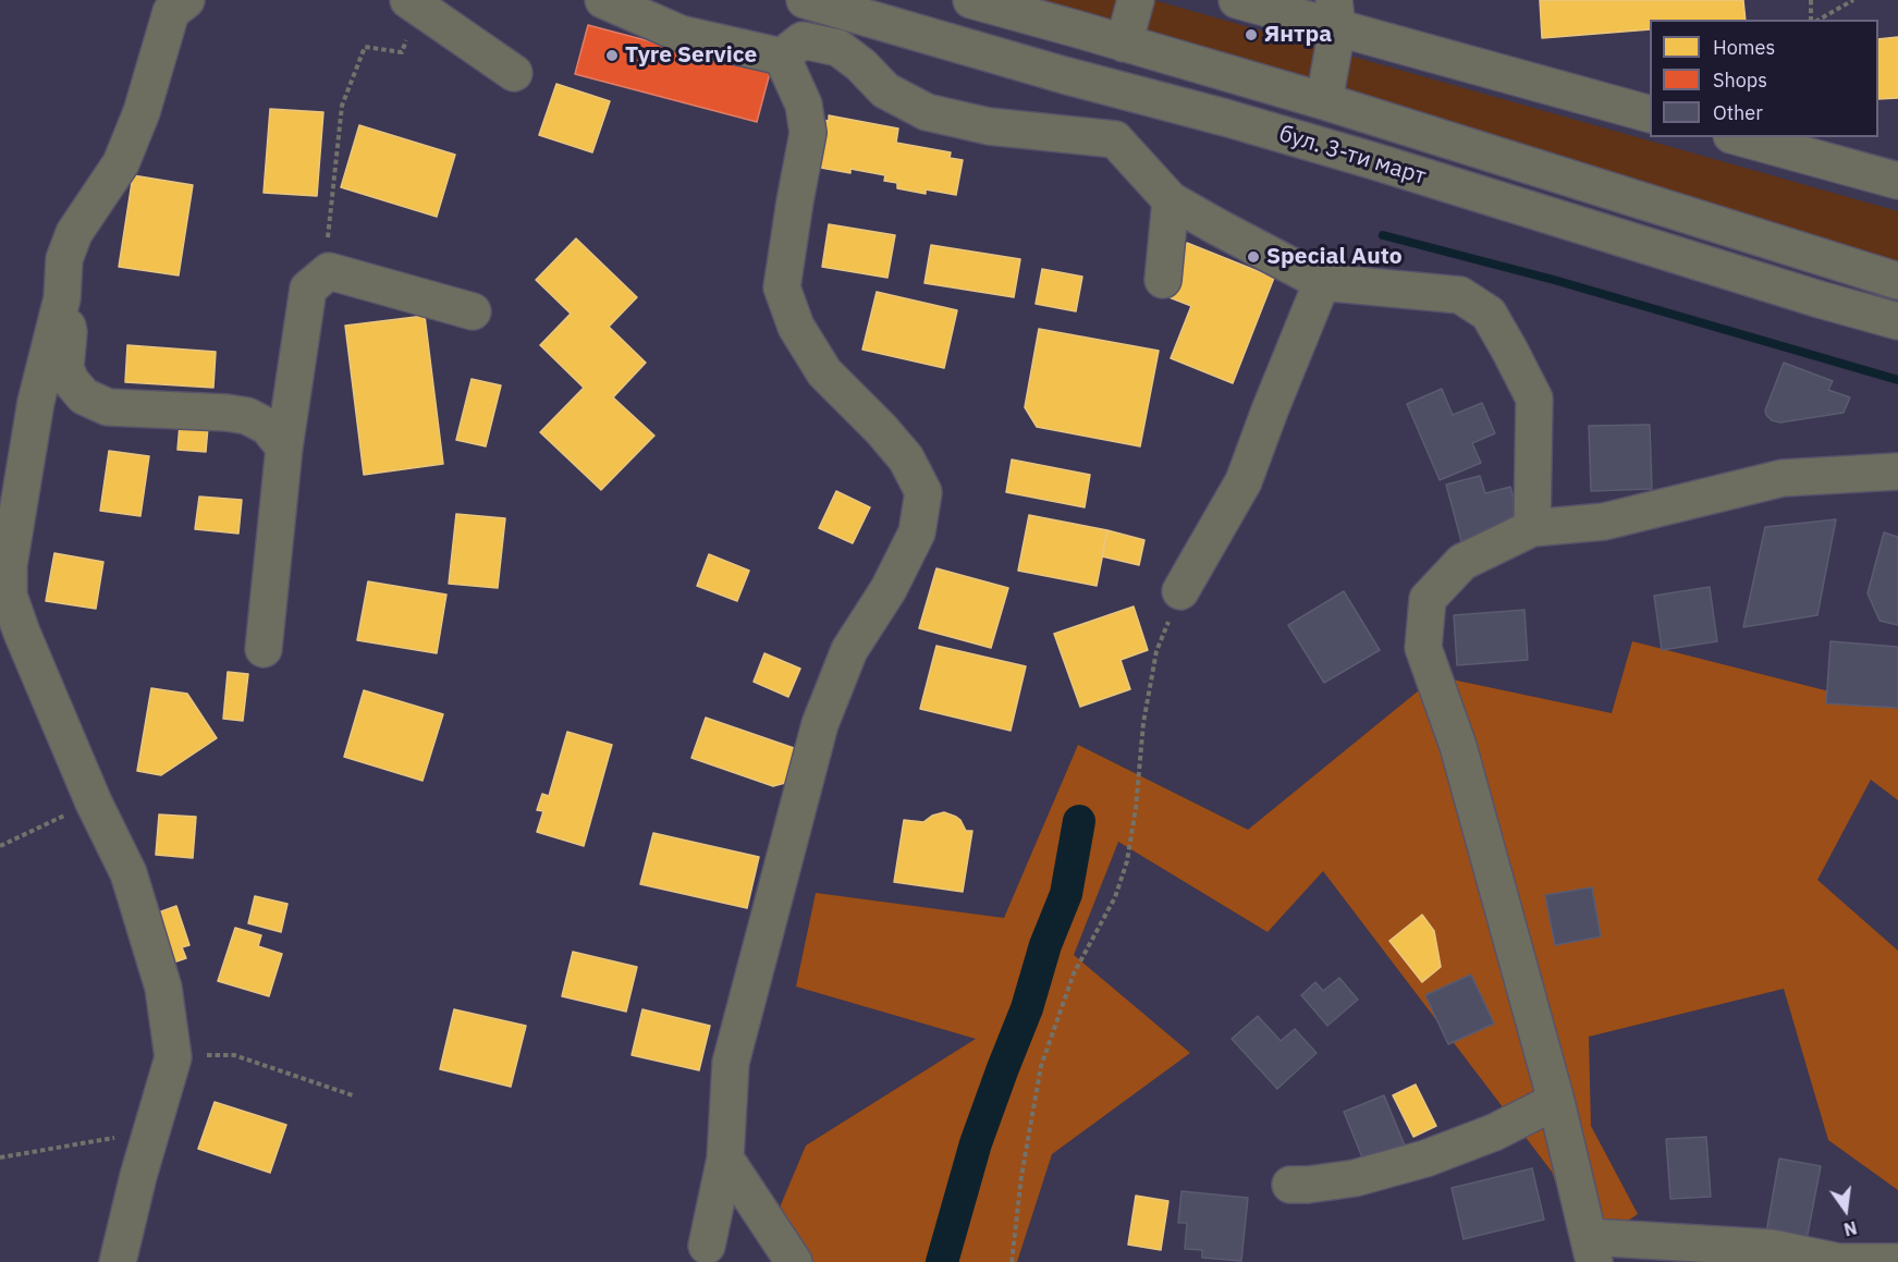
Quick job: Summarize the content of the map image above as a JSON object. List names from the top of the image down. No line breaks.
{"streets":{"street":["бул. 3-ти март"]},"places":["Янтра","Tyre Service","Special Auto"],"legend":["Homes","Shops","Other"],"north":"bottom"}
